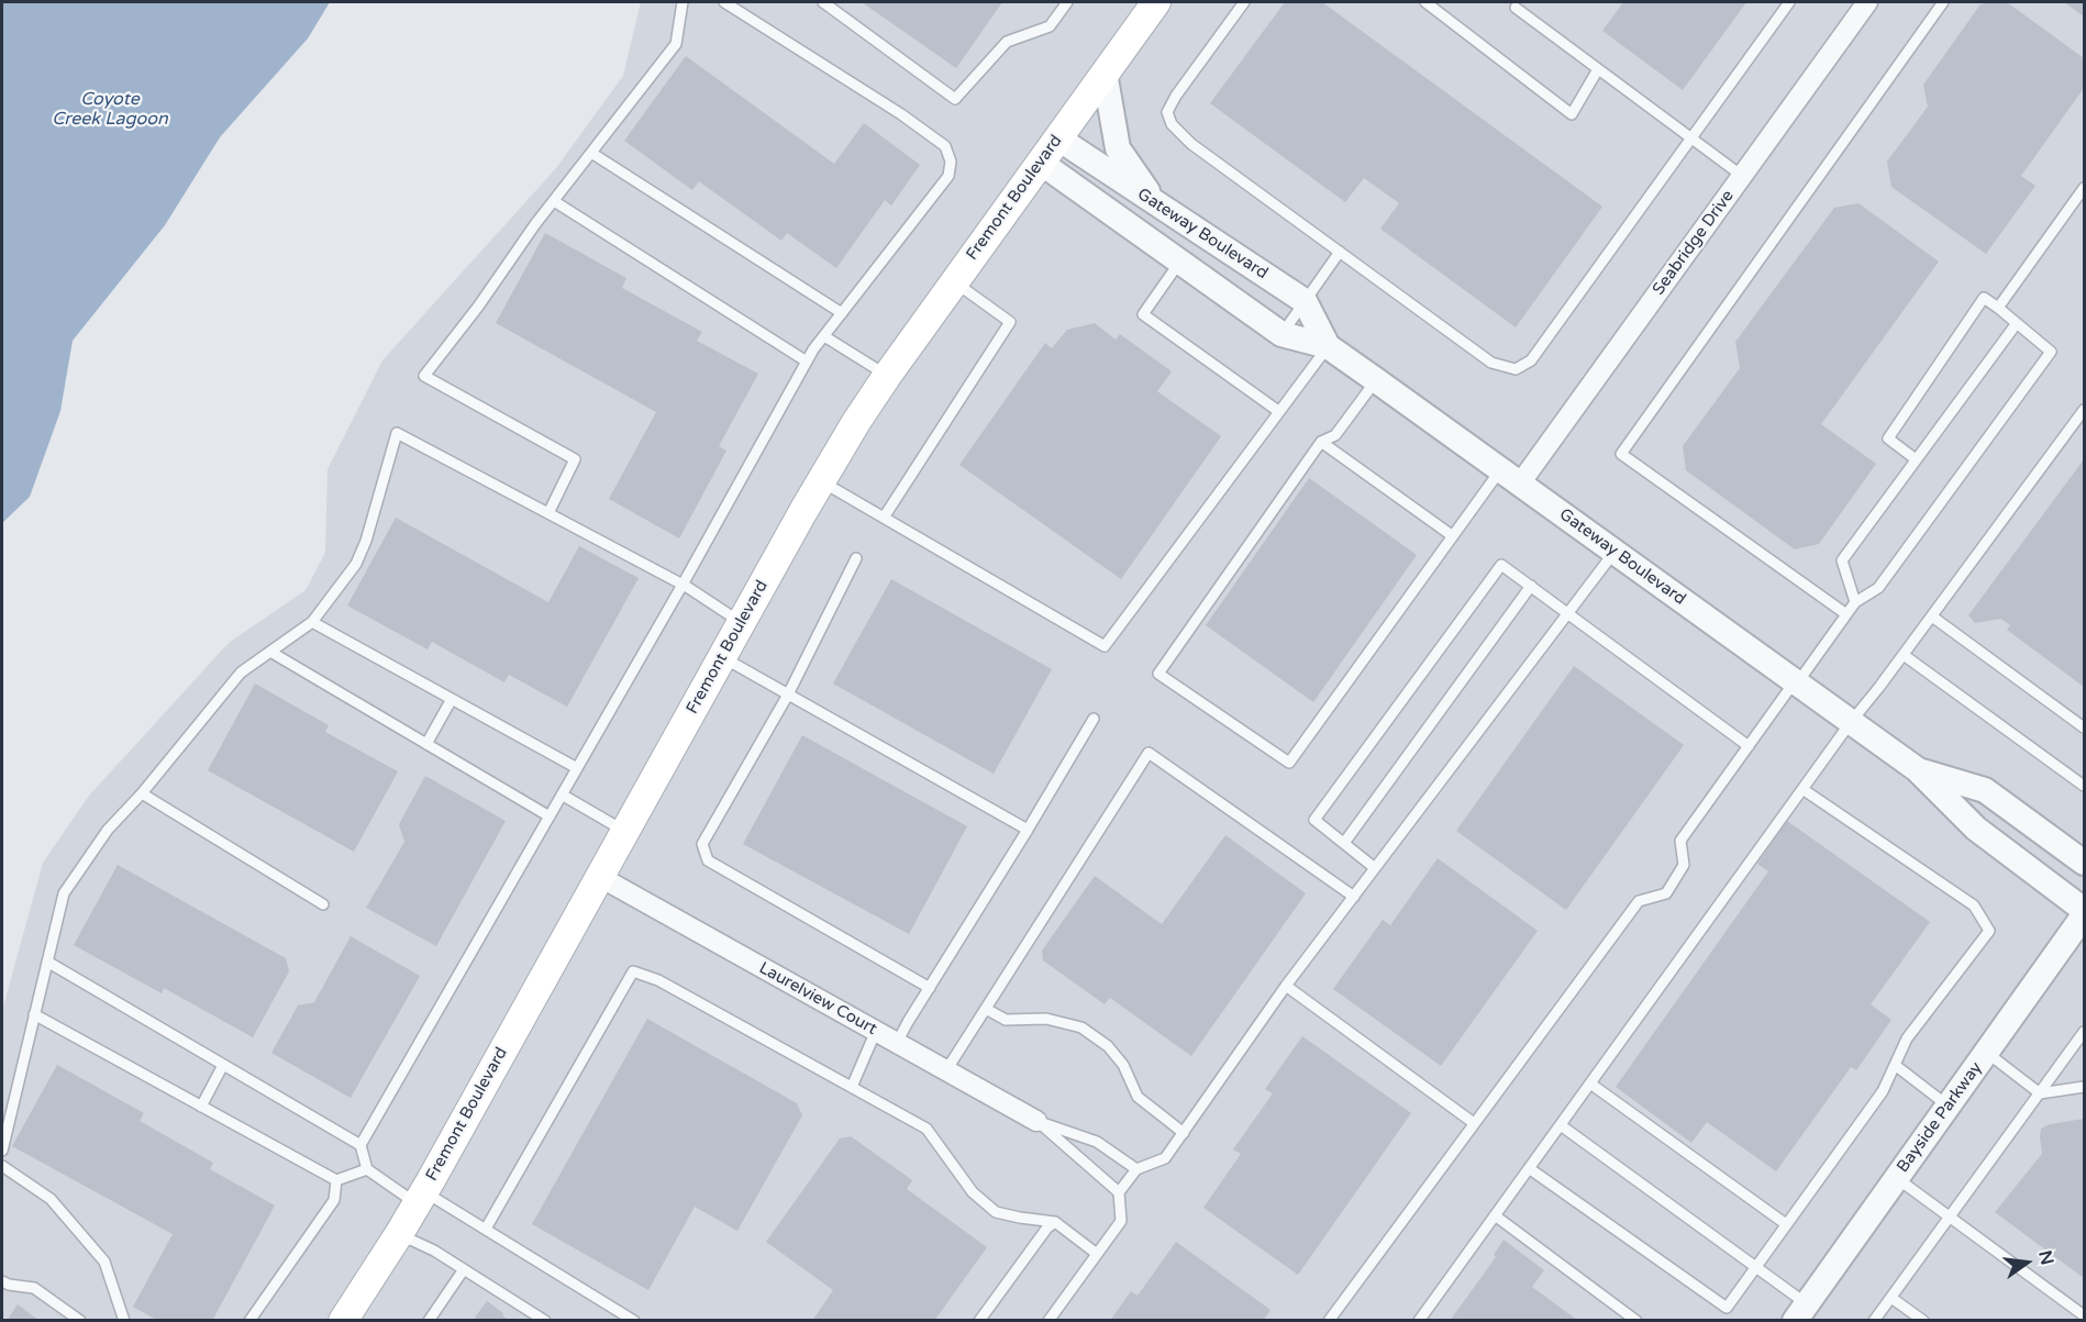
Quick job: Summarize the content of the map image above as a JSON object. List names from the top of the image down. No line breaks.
{"streets":{"main road":["Fremont Boulevard"],"street":["Gateway Boulevard","Seabridge Drive","Laurelview Court","Bayside Parkway"]},"crossings":[["Fremont Boulevard","Gateway Boulevard"],["Fremont Boulevard","Laurelview Court"],["Gateway Boulevard","Seabridge Drive"],["Gateway Boulevard","Bayside Parkway"]],"water":["Coyote Creek Lagoon"],"north":"right"}
